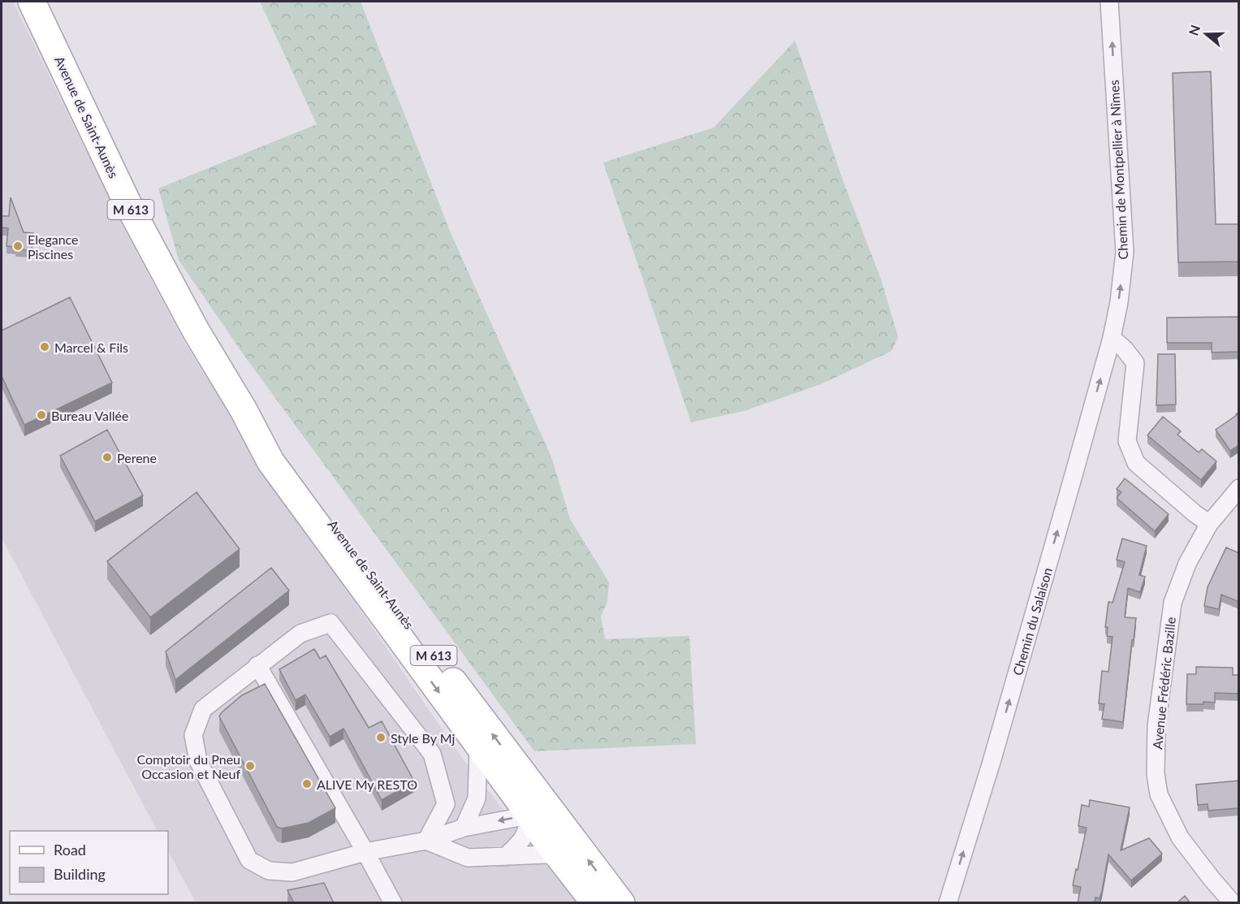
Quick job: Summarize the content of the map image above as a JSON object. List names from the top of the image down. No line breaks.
{"streets":{"main road":["Avenue de Saint-Aunès","M 613"],"street":["Chemin de Montpellier à Nîmes","Chemin du Salaison","Avenue Frédéric Bazille"]},"crossings":[["Chemin de Montpellier à Nîmes","Chemin du Salaison"]],"one_way":["Chemin de Montpellier à Nîmes","Chemin du Salaison"],"places":["Elegance Piscines","Marcel & Fils","Bureau Vallée","Perene","Style By Mj","Comptoir du Pneu Occasion et Neuf","ALIVE My RESTO"],"legend":["Road","Building"],"north":"left"}
